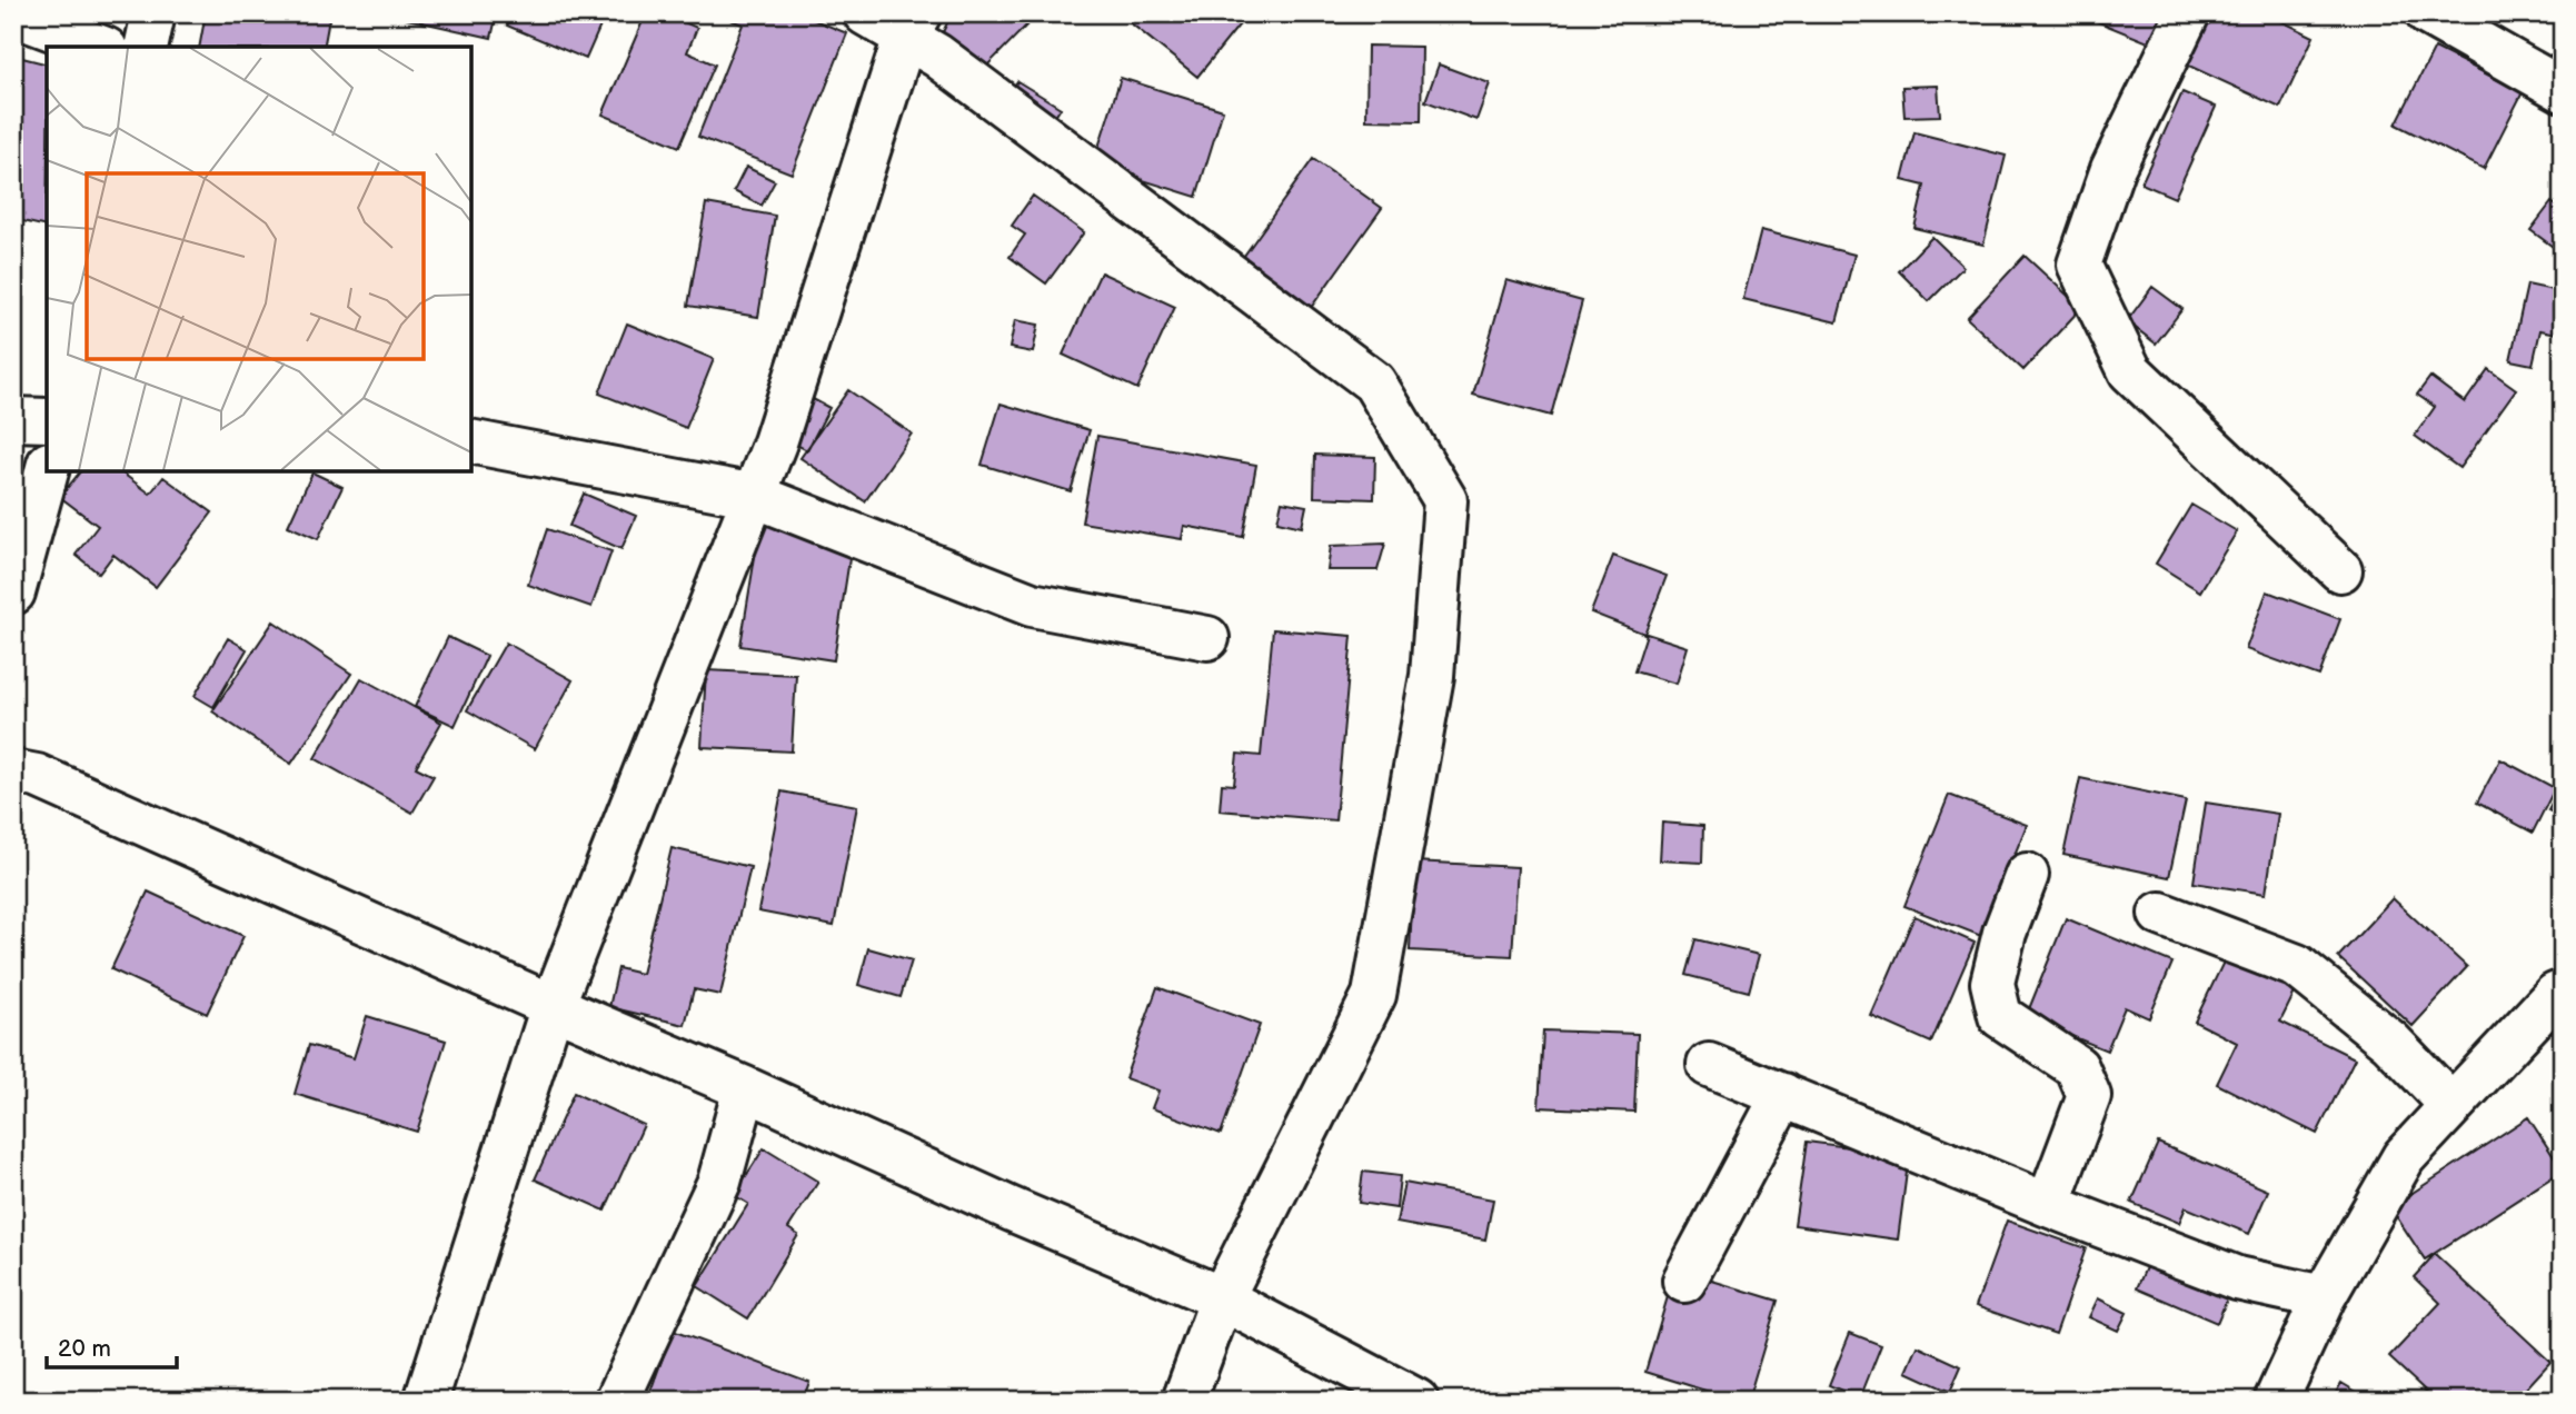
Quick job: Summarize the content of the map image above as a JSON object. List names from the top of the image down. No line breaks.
{"scale_bar":"20 m"}
